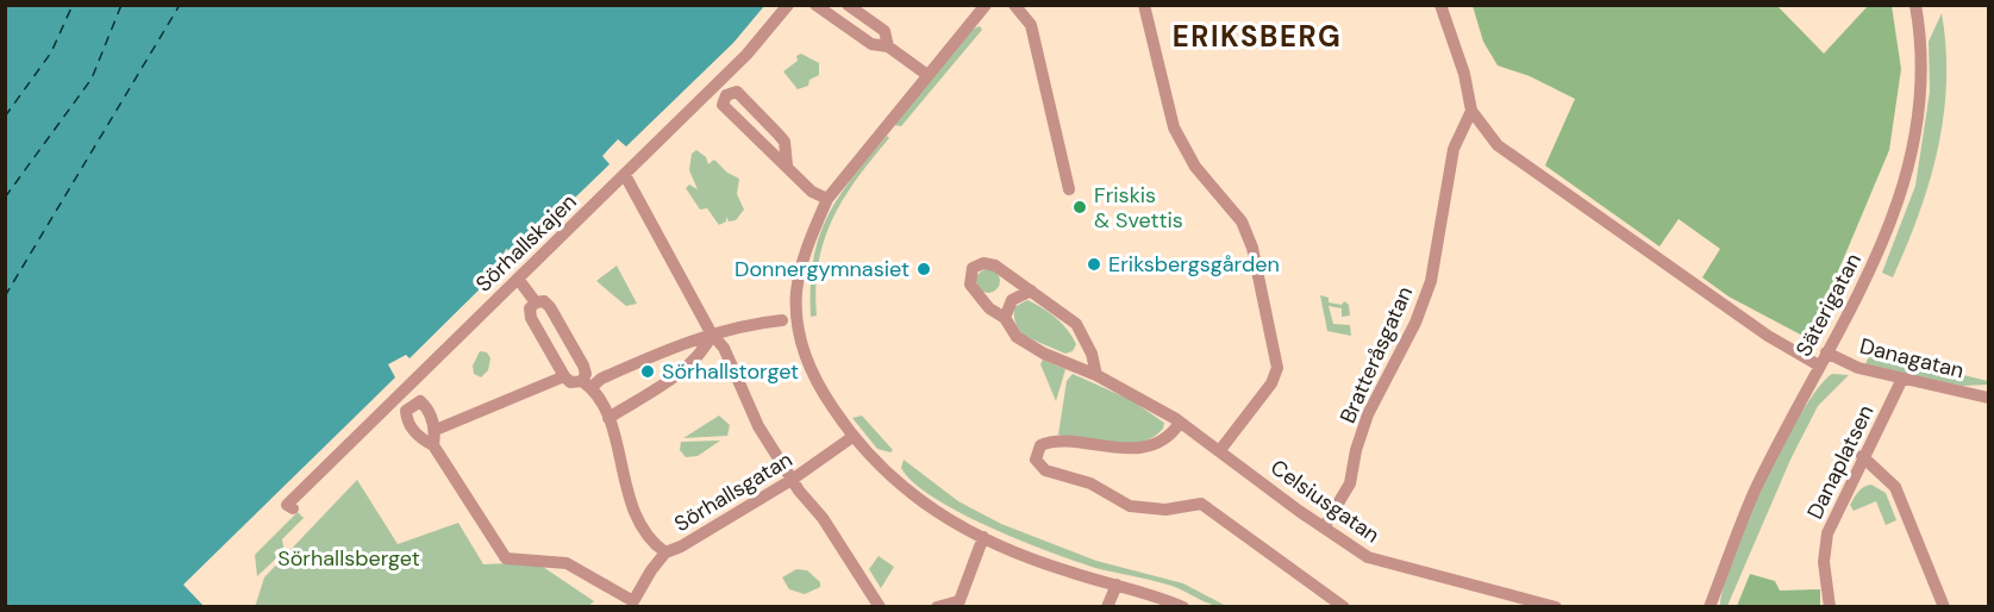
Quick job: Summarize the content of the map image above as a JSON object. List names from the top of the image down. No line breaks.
{"streets":{"street":["Sörhallskajen","Säterigatan","Bratteråsgatan","Danagatan","Danaplatsen","Sörhallsgatan","Celsiusgatan"]},"crossings":[["Sörhallskajen","Sörhallsgatan"],["Säterigatan","Danagatan"],["Bratteråsgatan","Celsiusgatan"],["Danagatan","Danaplatsen"]],"districts":["ERIKSBERG"],"parks":["Sörhallsberget"],"places":["Friskis & Svettis","Eriksbergsgården","Donnergymnasiet","Sörhallstorget"]}
